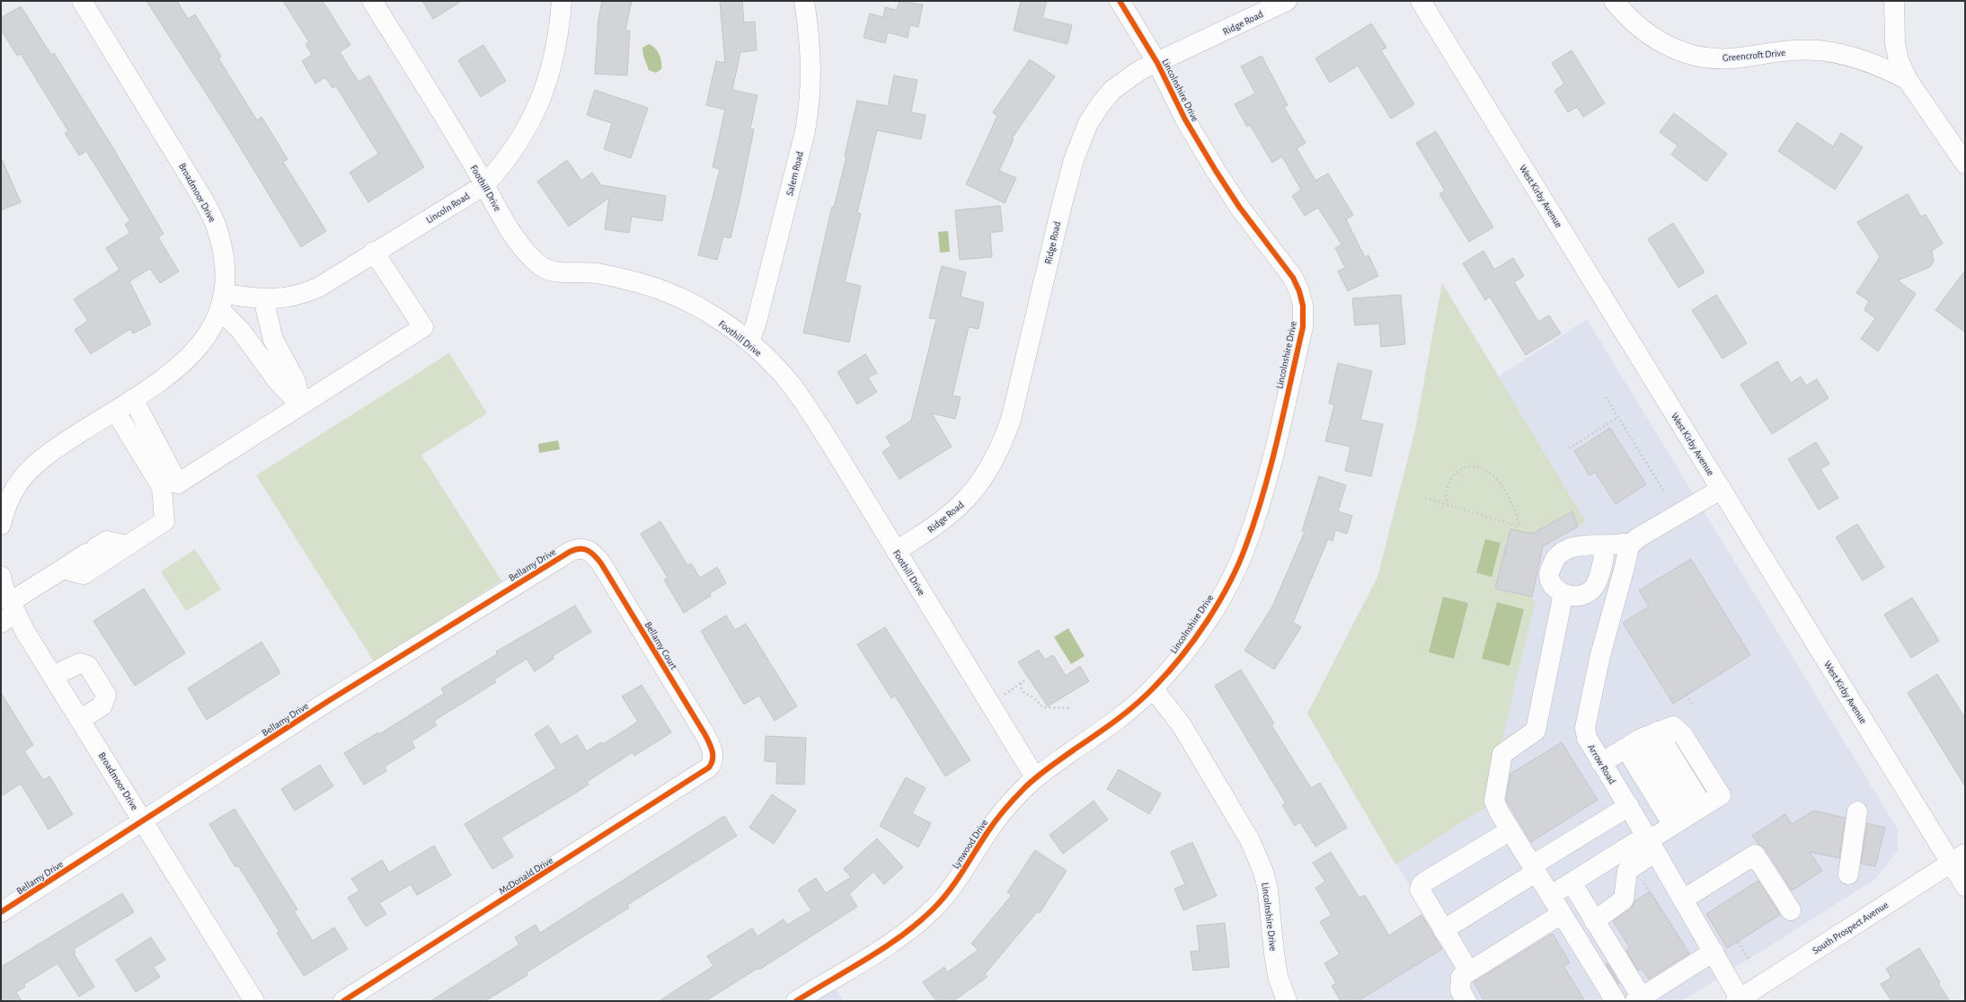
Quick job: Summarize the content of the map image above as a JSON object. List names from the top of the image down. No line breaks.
{"streets":{"street":["Ridge Road","Greencroft Drive","Lincolnshire Drive","Salem Road","Foothill Drive","Broadmoor Drive","West Kirby Avenue","Lincoln Road","Bellamy Drive","Bellamy Court","Arrow Road","Lynwood Drive","McDonald Drive","South Prospect Avenue"]},"crossings":[["Ridge Road","Lincolnshire Drive"],["Ridge Road","Foothill Drive"],["Lincolnshire Drive","Lynwood Drive"],["Salem Road","Foothill Drive"],["Foothill Drive","Lincoln Road"],["Foothill Drive","Lynwood Drive"],["Broadmoor Drive","Lincoln Road"],["Broadmoor Drive","Bellamy Drive"],["West Kirby Avenue","South Prospect Avenue"],["Bellamy Drive","Bellamy Court"],["Bellamy Court","McDonald Drive"],["Arrow Road","South Prospect Avenue"]]}
